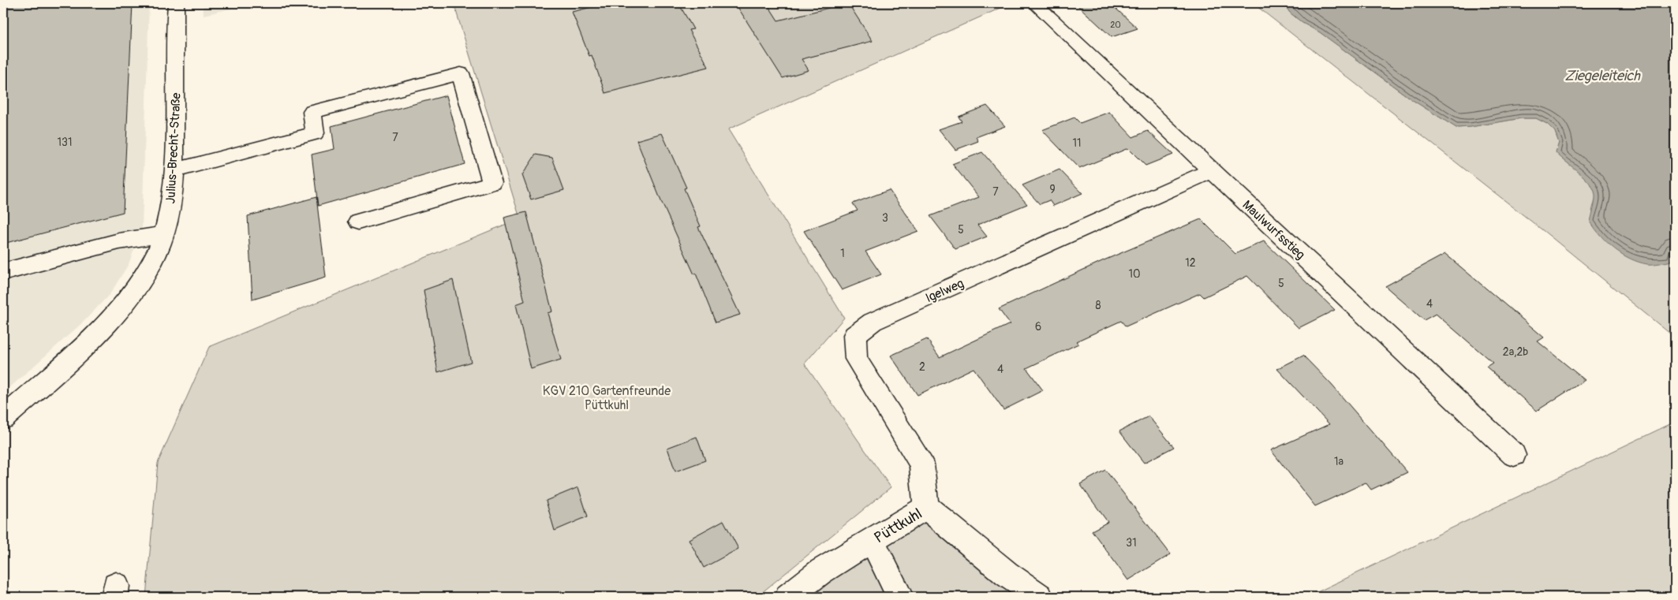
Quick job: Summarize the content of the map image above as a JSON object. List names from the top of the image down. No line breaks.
{"streets":{"street":["Julius-Brecht-Straße","Maulwurfsstieg","Igelweg","Püttkuhl"]},"crossings":[["Maulwurfsstieg","Igelweg"],["Igelweg","Püttkuhl"]],"water":["Ziegeleiteich"],"parks":["KGV 210 Gartenfreunde Püttkuhl"],"house_numbers":["20","7","131","11","9","7","3","5","1","12","10","5","4","8","6","2a,2b","2","4","1a","31"]}
